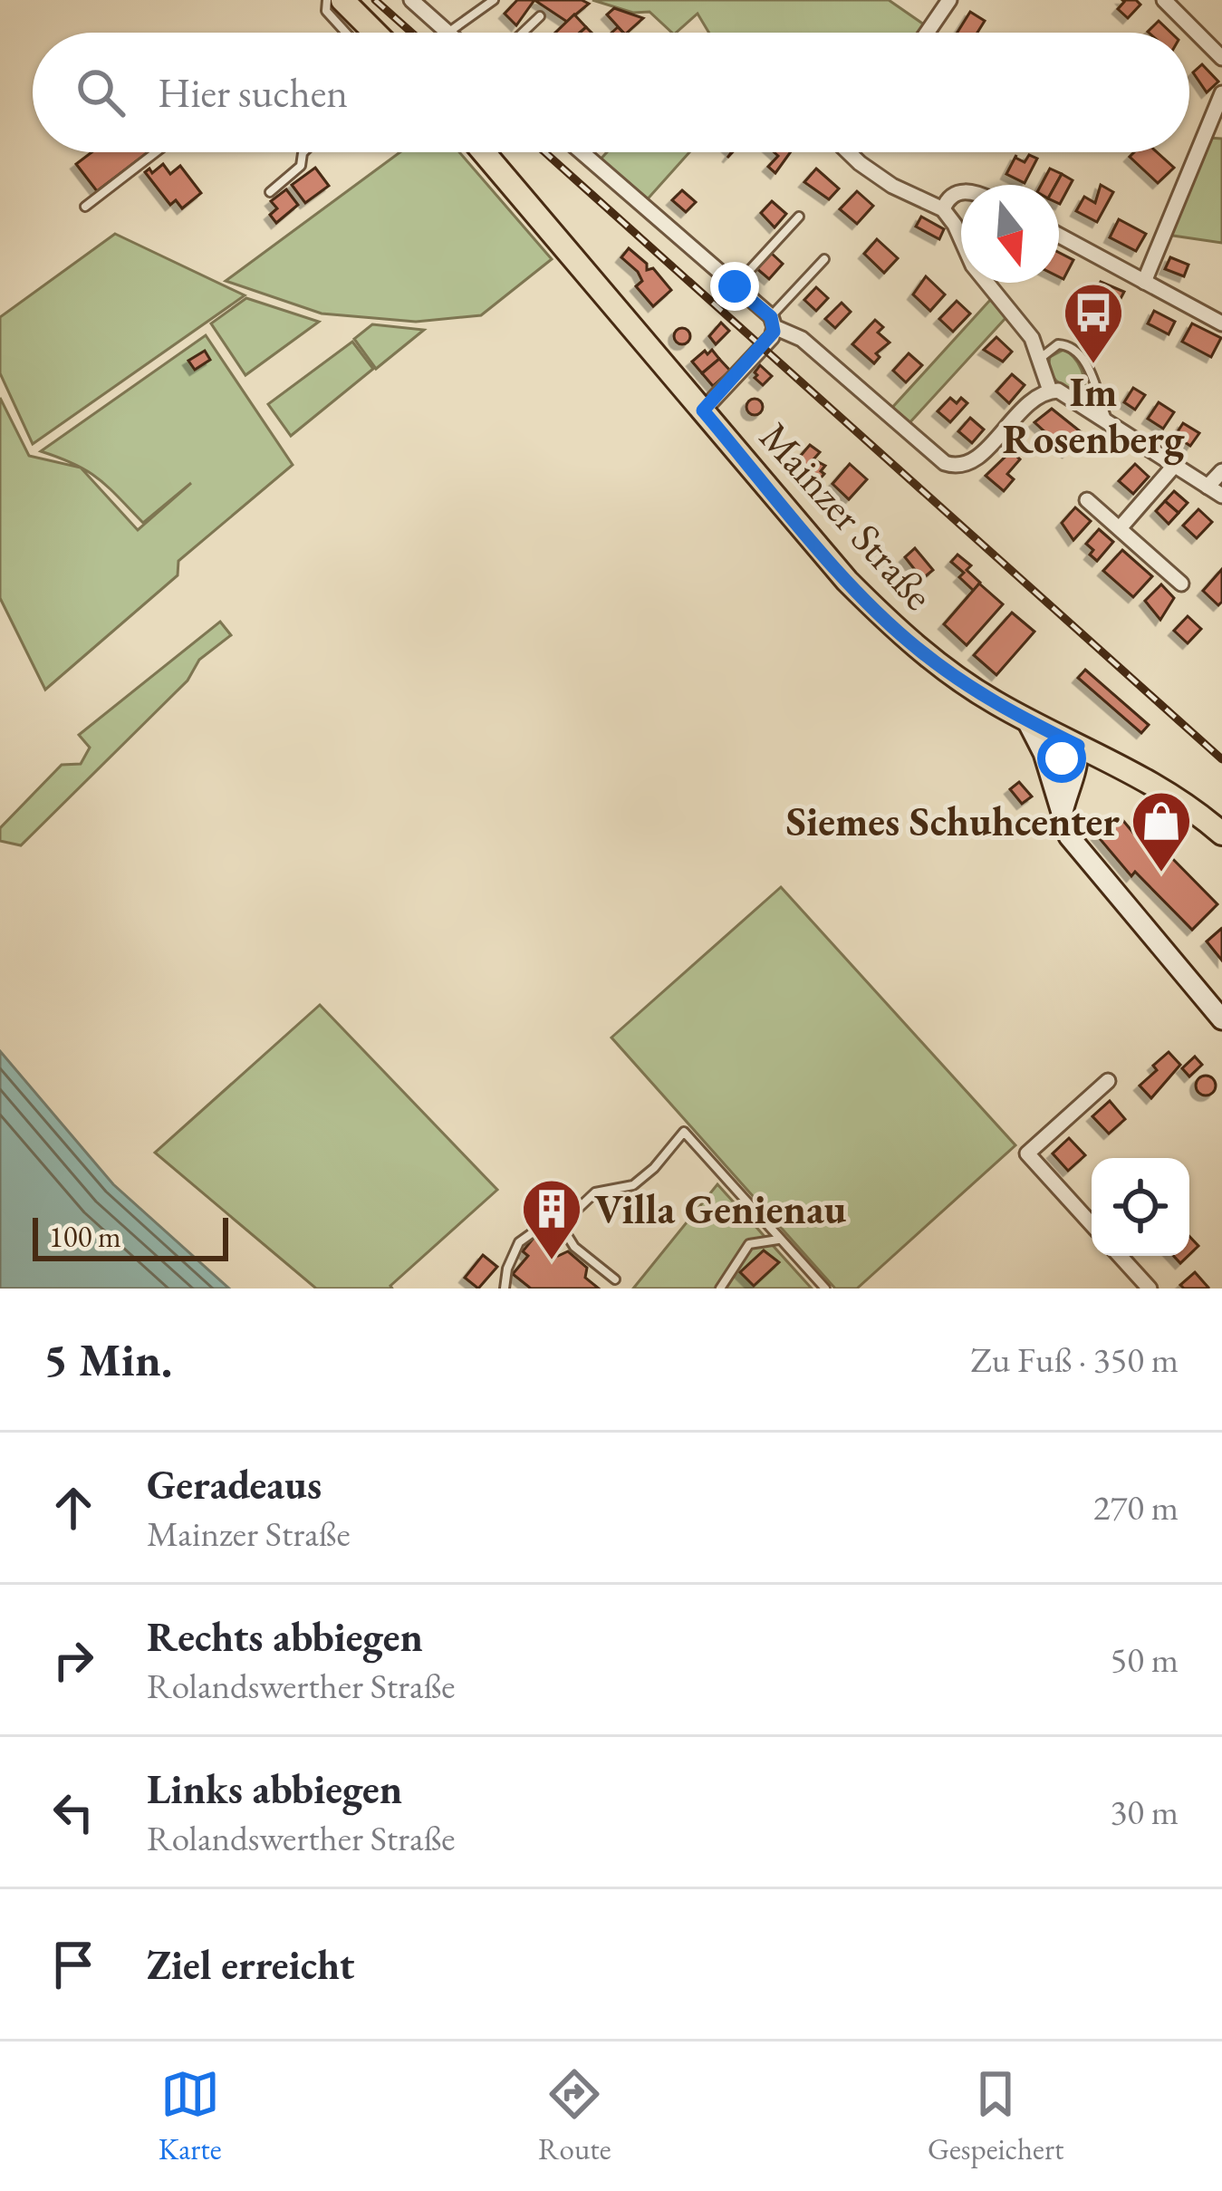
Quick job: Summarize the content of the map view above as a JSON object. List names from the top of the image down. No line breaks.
{"streets":{"main road":["Mainzer Straße"]},"places":{"bus stop":["Im Rosenberg"],"shop":["Siemes Schuhcenter"],"building":["Villa Genienau"]},"scale_bar":"100 m","north":"bottom","page":{"search":"Hier suchen","scale":"100 m","heading":["5 Min.","Zu Fuß · 350 m"],"list":[["Geradeaus","Mainzer Straße","270 m"],["Rechts abbiegen","Rolandswerther Straße","50 m"],["Links abbiegen","Rolandswerther Straße","30 m"],"Ziel erreicht"],"nav":["Karte","Route","Gespeichert"]}}
